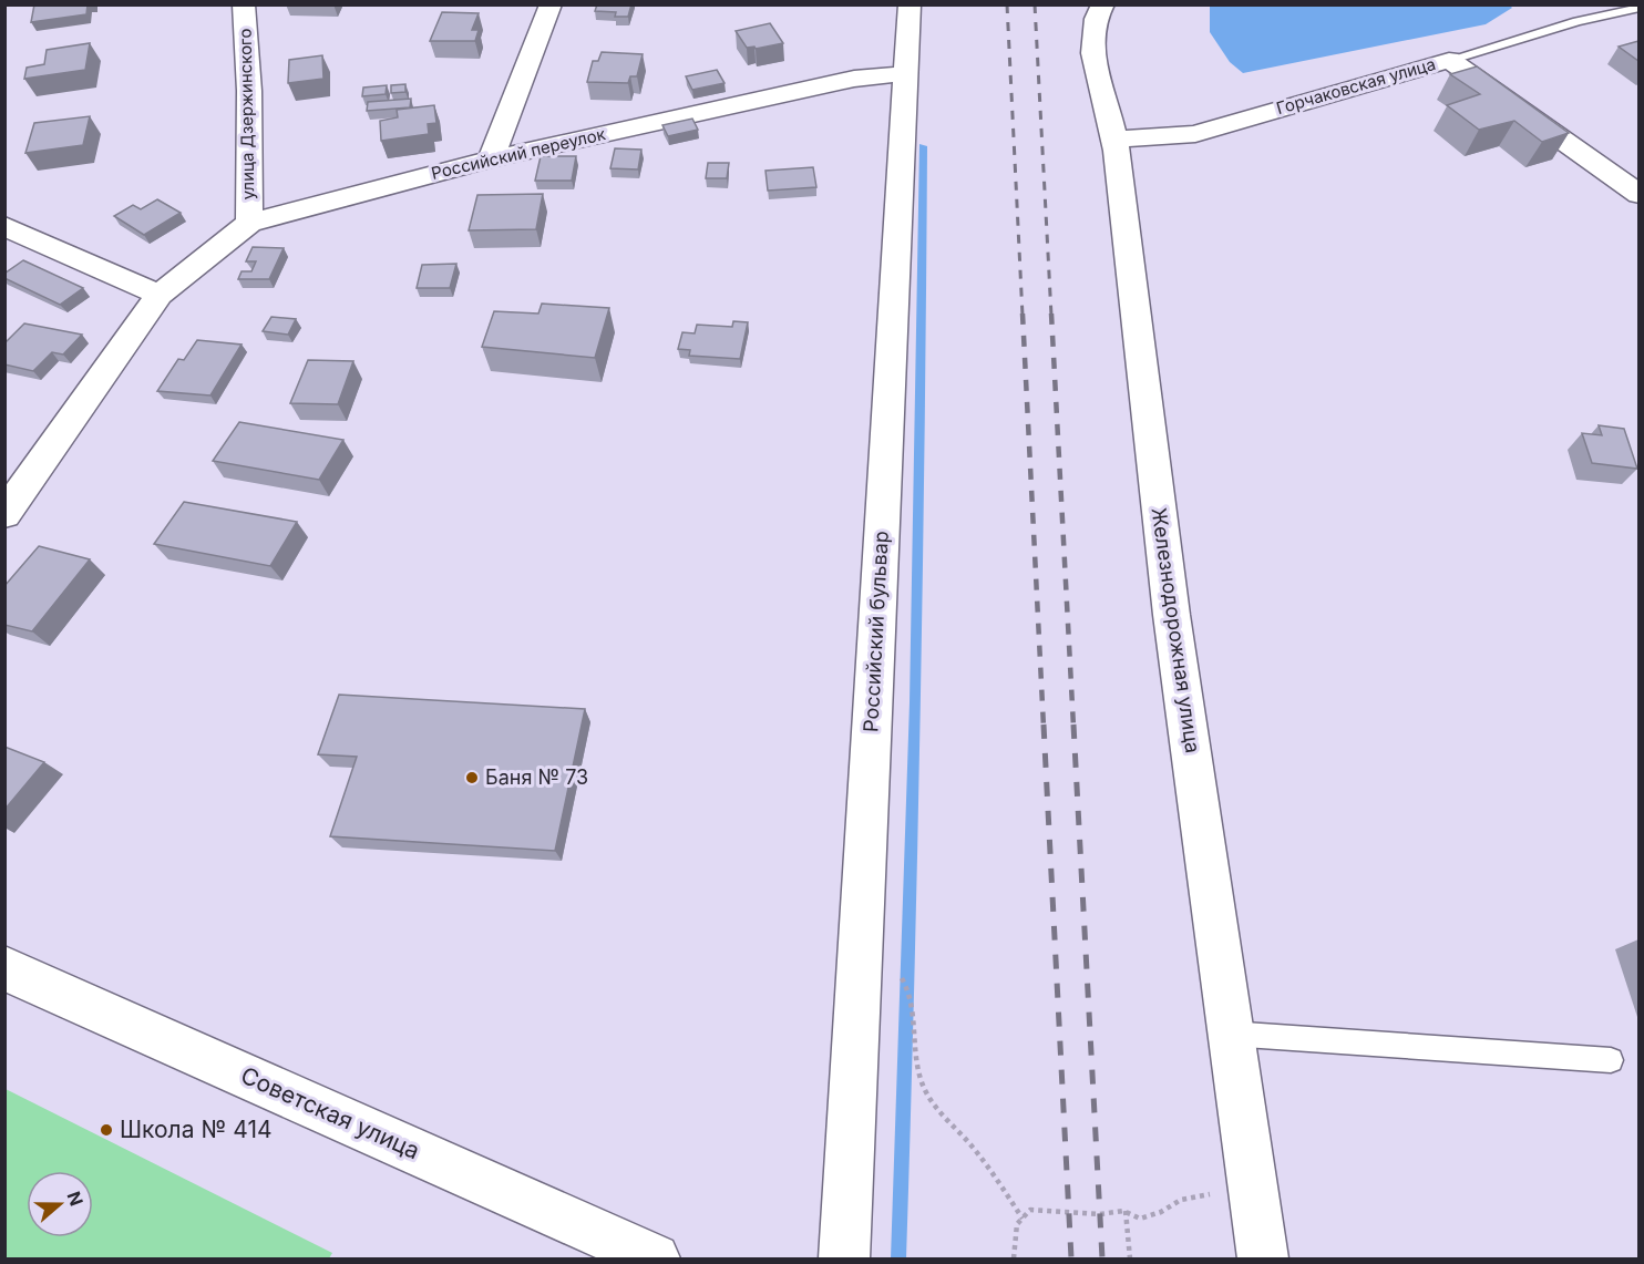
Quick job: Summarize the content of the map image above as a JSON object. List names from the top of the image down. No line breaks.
{"streets":{"street":["Горчаковская улица","улица Дзержинского","Российский переулок","Железнодорожная улица","Российский бульвар","Советская улица"]},"crossings":[["Горчаковская улица","Железнодорожная улица"],["улица Дзержинского","Российский переулок"],["Российский переулок","Российский бульвар"]],"places":["Баня № 73","Школа № 414"],"north":"right"}
